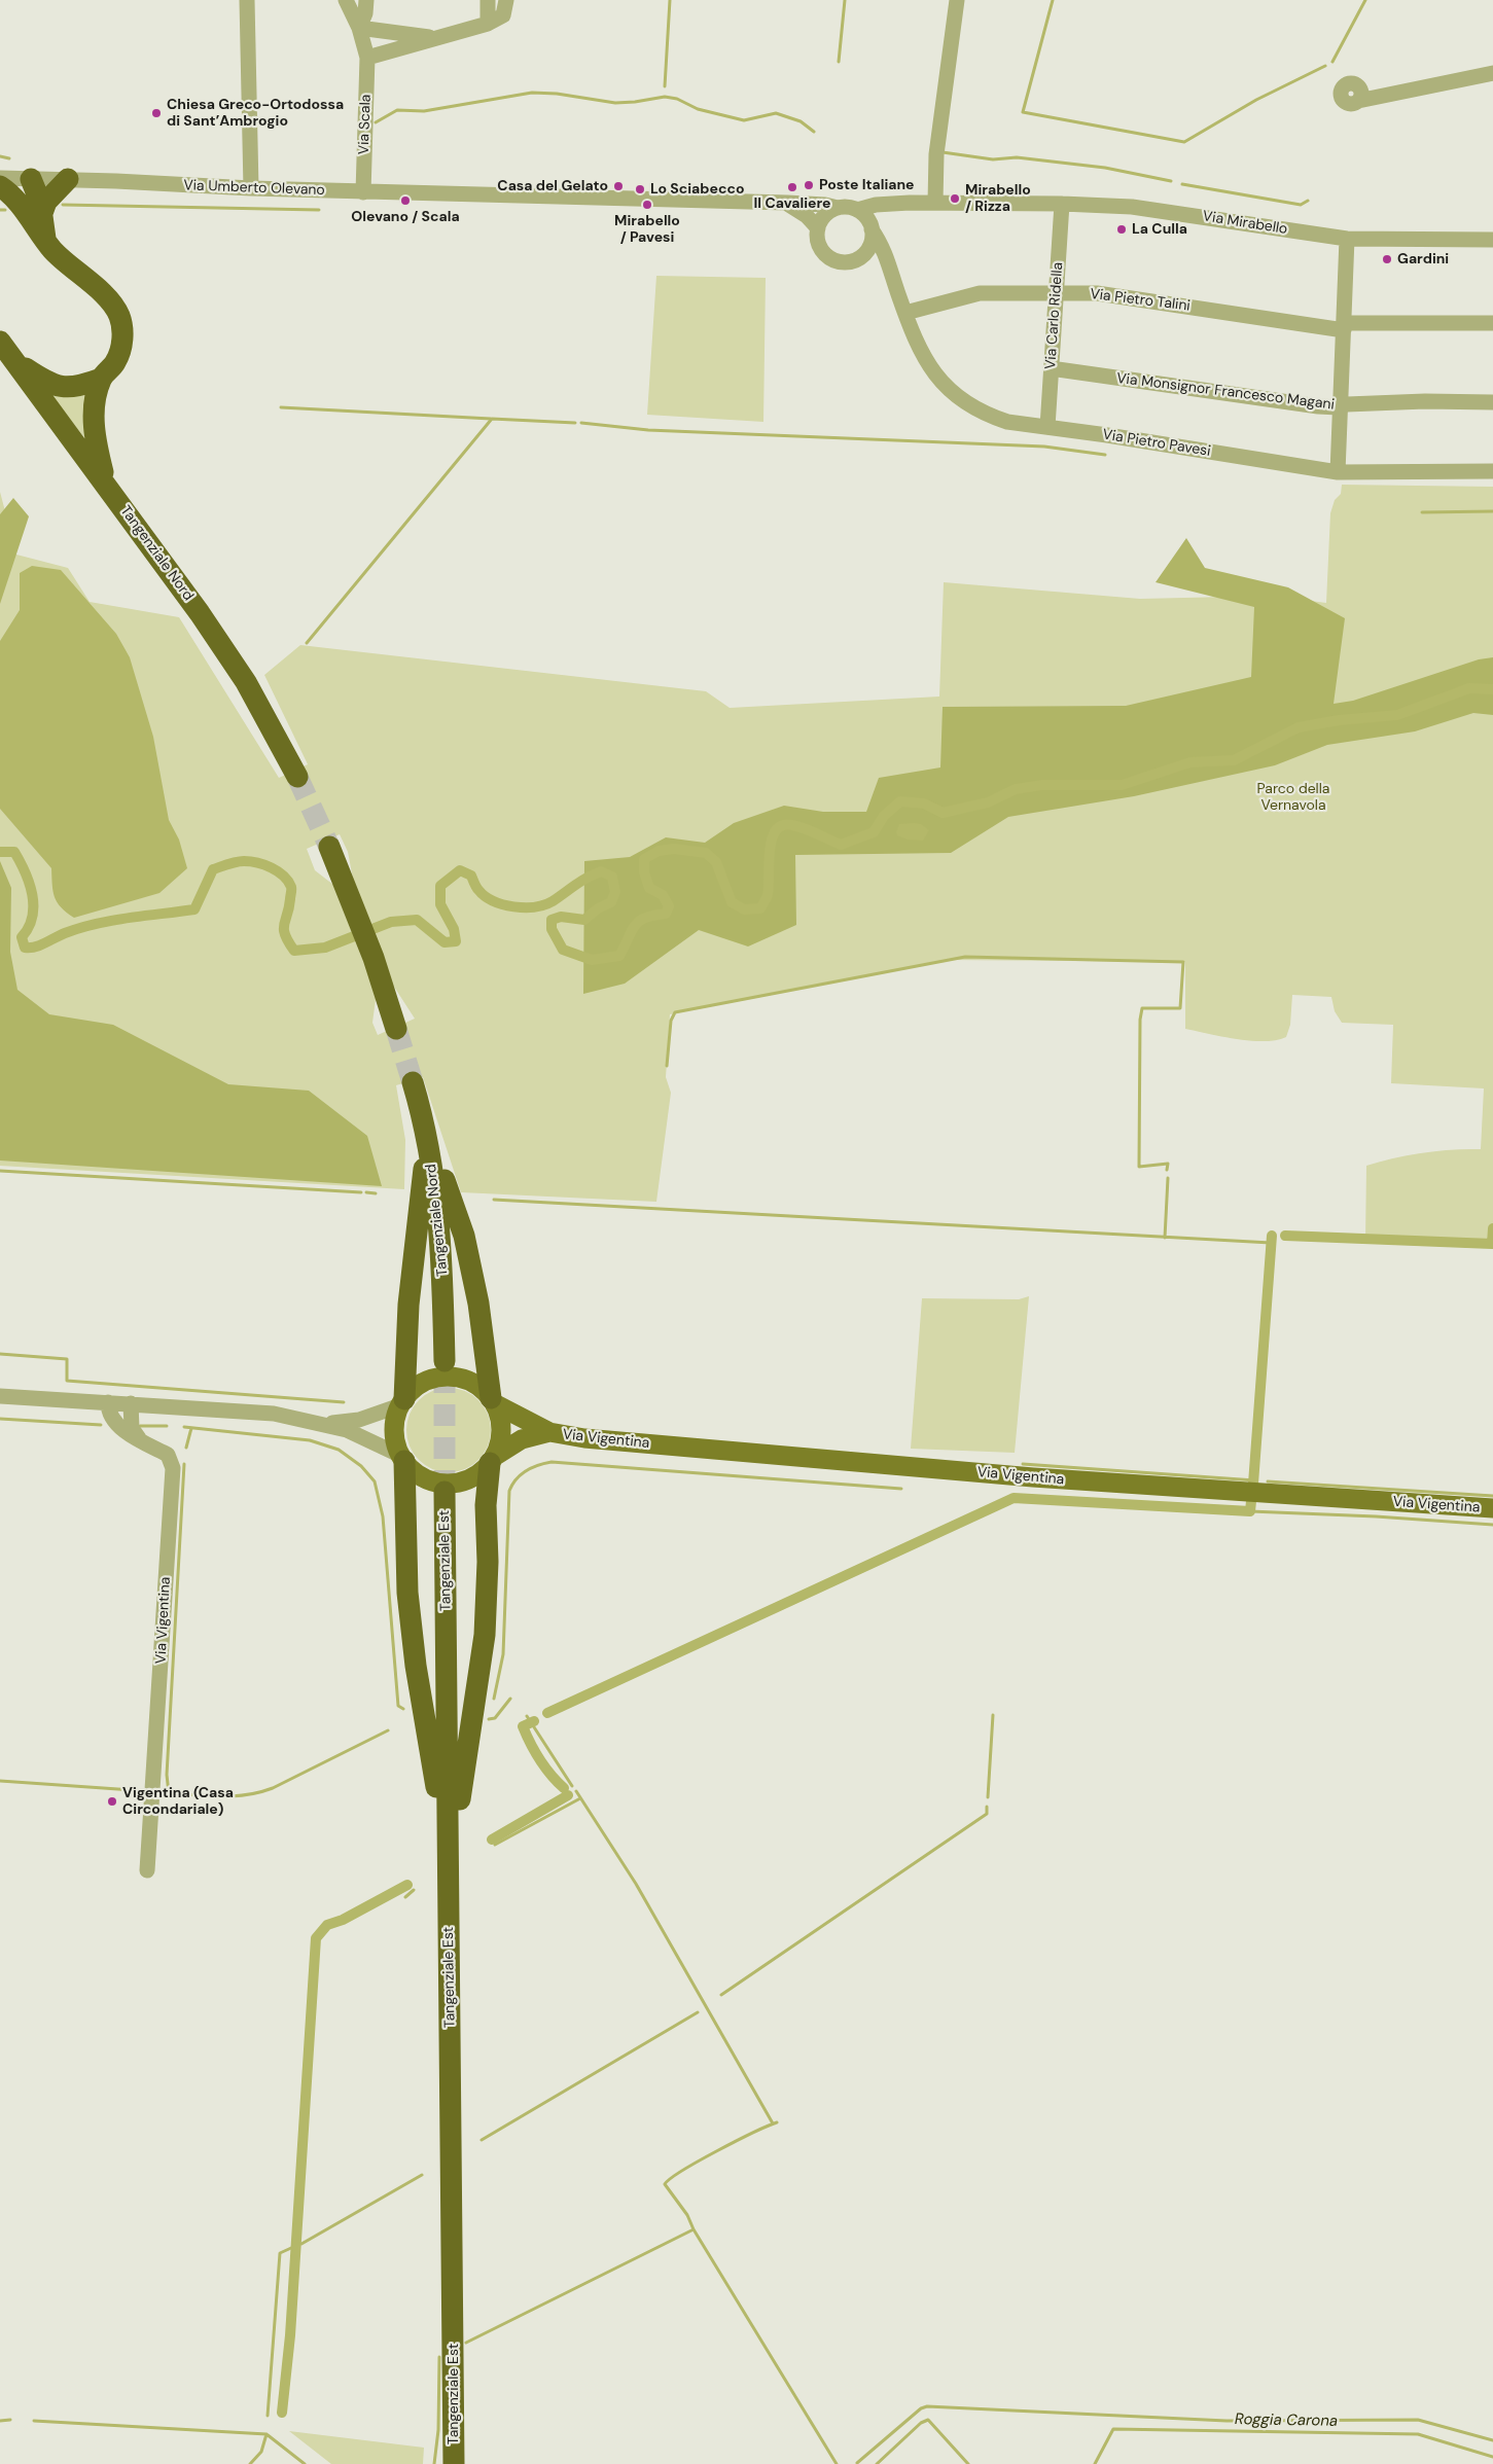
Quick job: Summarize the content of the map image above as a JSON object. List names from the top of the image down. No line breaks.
{"streets":{"highway":["Tangenziale Nord","Tangenziale Est"],"main road":["Via Vigentina"],"street":["Via Scala","Via Umberto Olevano","Via Mirabello","Via Pietro Talini","Via Carlo Ridella","Via Monsignor Francesco Magani","Via Pietro Pavesi"]},"crossings":[["Via Scala","Via Umberto Olevano"],["Via Mirabello","Via Carlo Ridella"],["Via Mirabello","Via Pietro Pavesi"],["Via Pietro Talini","Via Carlo Ridella"],["Via Pietro Talini","Via Pietro Pavesi"],["Via Carlo Ridella","Via Monsignor Francesco Magani"],["Via Carlo Ridella","Via Pietro Pavesi"]],"water":["Roggia Carona"],"parks":["Parco della Vernavola"],"places":["Chiesa Greco-Ortodossa di Sant’Ambrogio","Poste Italiane","Casa del Gelato","Il Cavaliere","Lo Sciabecco","Mirabello / Rizza","Olevano / Scala","Mirabello / Pavesi","La Culla","Gardini","Vigentina (Casa Circondariale)"]}
